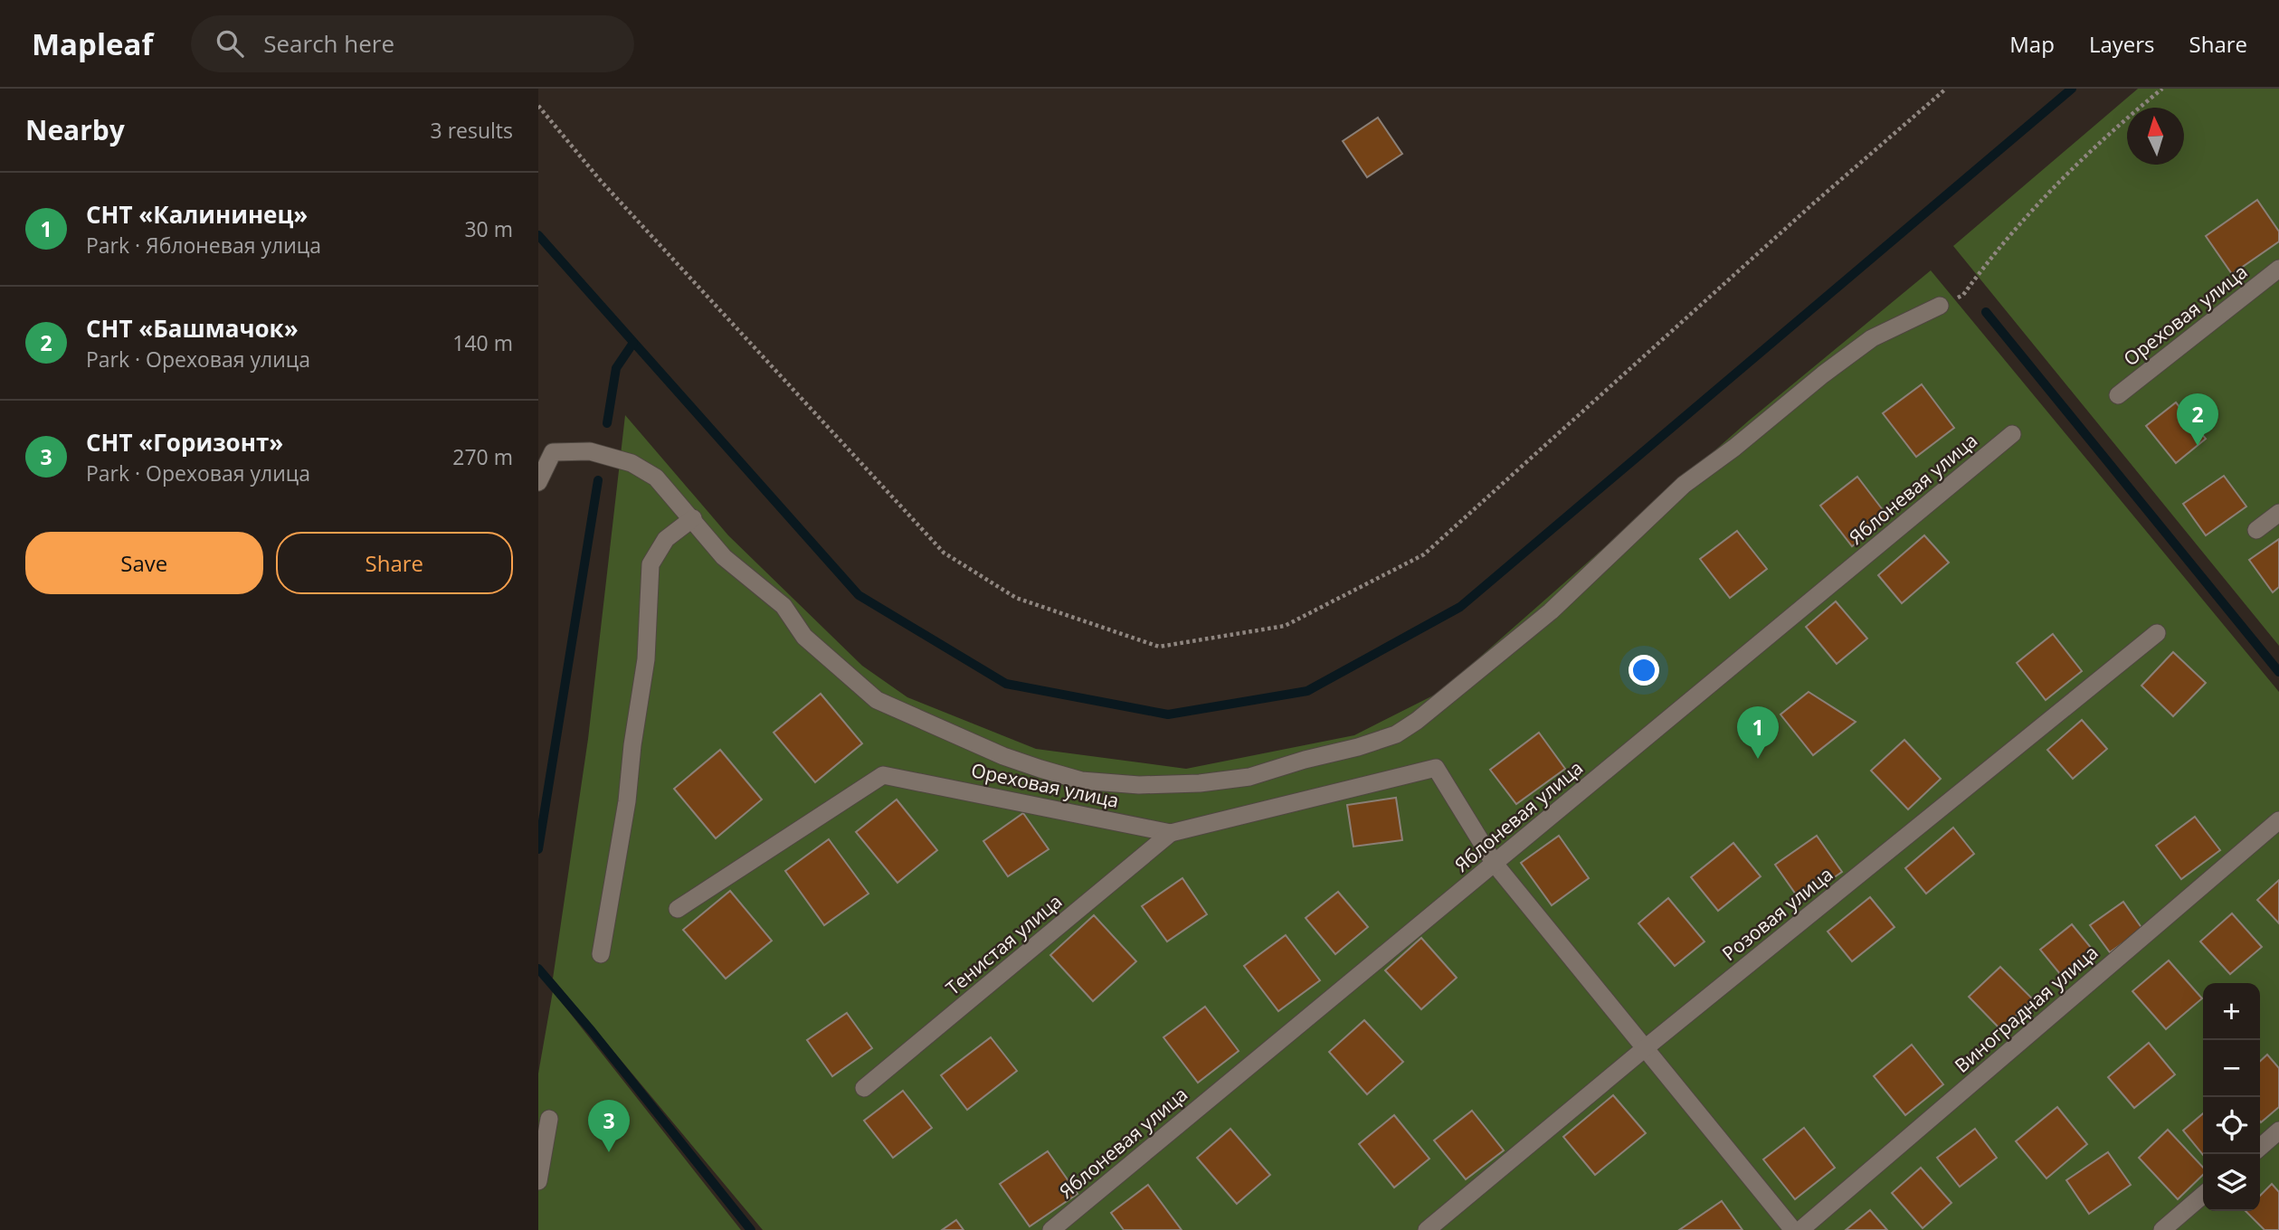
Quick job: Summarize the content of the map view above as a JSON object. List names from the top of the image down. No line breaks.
{"streets":{"street":["Ореховая улица","Яблоневая улица","Розовая улица","Тенистая улица","Виноградная улица"]},"crossings":[["Ореховая улица","Яблоневая улица"],["Ореховая улица","Тенистая улица"]],"north":"top","page":{"header":"Mapleaf","search":"Search here","nav":["Map","Layers","Share"],"heading":["Nearby","3 results"],"list":[{"mark":"1","name":"СНТ «Калининец»","note":"Park · Яблоневая улица","value":"30 m"},{"mark":"2","name":"СНТ «Башмачок»","note":"Park · Ореховая улица","value":"140 m"},{"mark":"3","name":"СНТ «Горизонт»","note":"Park · Ореховая улица","value":"270 m"}],"pins":["2","1","3"],"buttons":["Save","Share"],"map_buttons":["+","−"]}}
